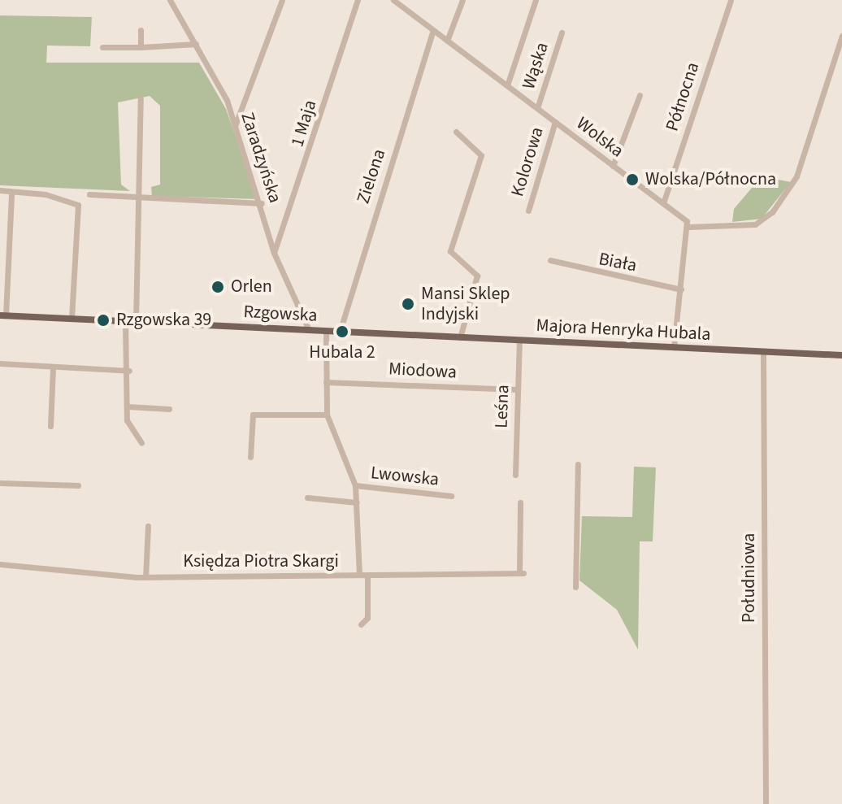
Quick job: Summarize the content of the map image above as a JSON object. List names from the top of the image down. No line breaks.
{"streets":{"main road":["Rzgowska","Majora Henryka Hubala"],"street":["Wąska","Północna","1 Maja","Wolska","Zaradzyńska","Kolorowa","Zielona","Biała","Miodowa","Leśna","Lwowska","Księdza Piotra Skargi","Południowa"]},"crossings":[["Wąska","Wolska"],["Północna","Wolska"],["1 Maja","Zaradzyńska"],["Wolska","Kolorowa"],["Wolska","Zielona"],["Zaradzyńska","Rzgowska"],["Zielona","Majora Henryka Hubala"],["Rzgowska","Majora Henryka Hubala"],["Majora Henryka Hubala","Leśna"],["Majora Henryka Hubala","Południowa"],["Miodowa","Leśna"]],"places":["Wolska/Północna","Orlen","Mansi Sklep Indyjski","Rzgowska 39","Hubala 2"]}
